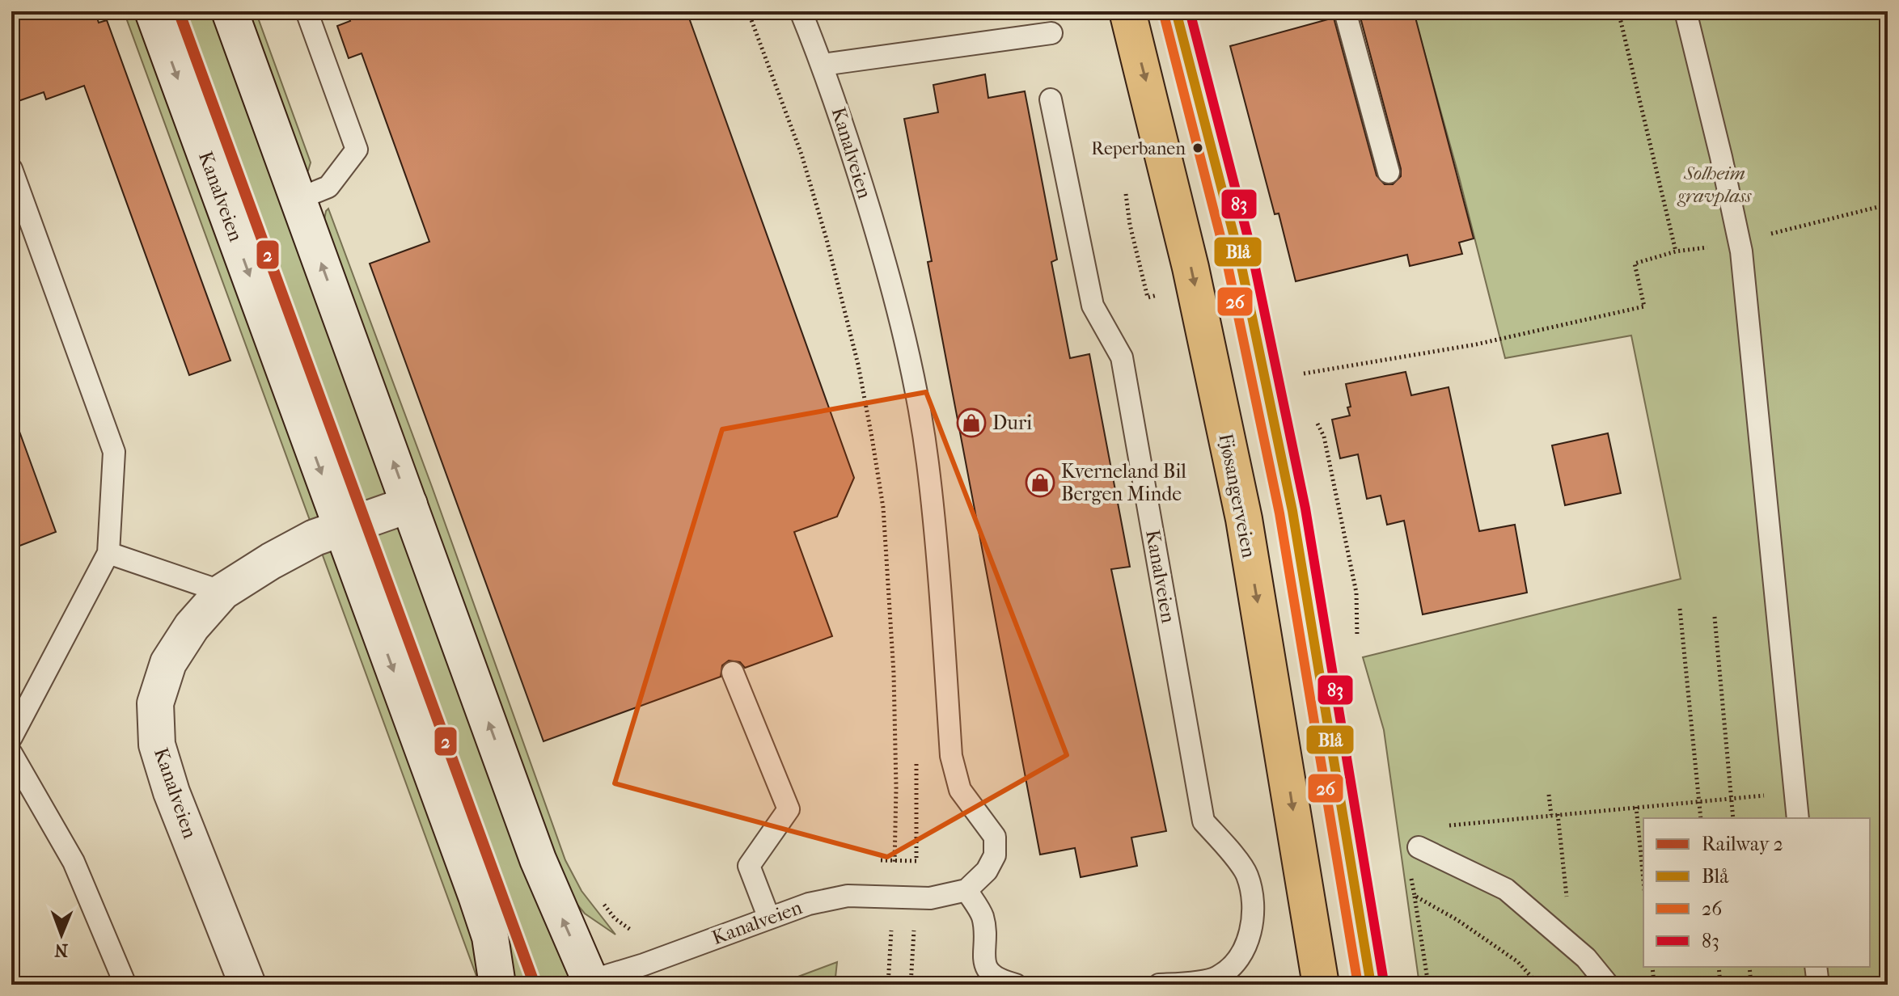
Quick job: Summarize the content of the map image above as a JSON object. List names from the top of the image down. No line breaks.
{"streets":{"highway":["Fjøsangerveien"],"main road":["Kanalveien"]},"parks":["Solheim gravplass"],"places":{"other":["Reperbanen"],"shop":["Duri","Kverneland Bil Bergen Minde"]},"lines":["rail line 2","transit line Blå","transit line 83","transit line 26"],"legend":["Railway 2","Blå","26","83"],"north":"bottom"}
